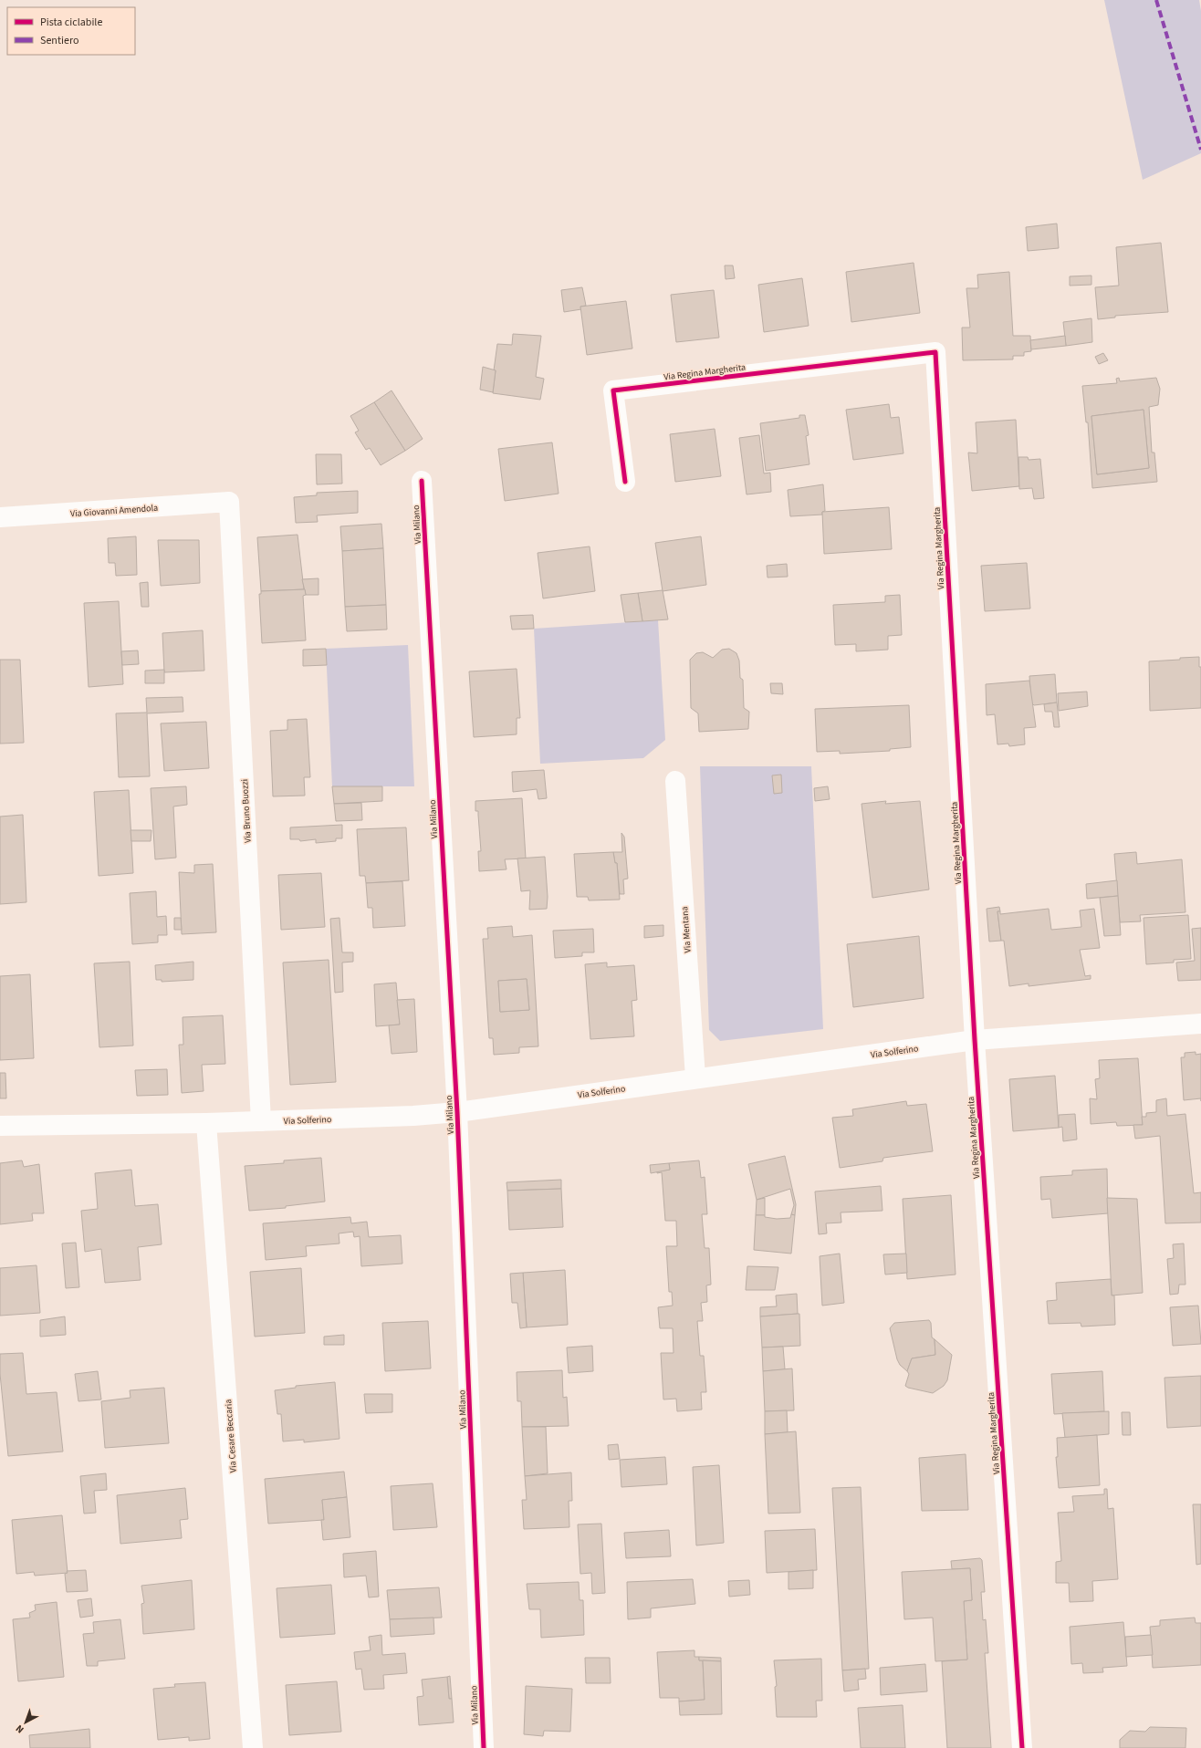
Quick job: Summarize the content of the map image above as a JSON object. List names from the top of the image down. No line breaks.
{"streets":{"street":["Via Regina Margherita","Via Giovanni Amendola","Via Milano","Via Bruno Buozzi","Via Mentana","Via Solferino","Via Cesare Beccaria"]},"crossings":[["Via Regina Margherita","Via Solferino"],["Via Giovanni Amendola","Via Bruno Buozzi"],["Via Milano","Via Solferino"],["Via Bruno Buozzi","Via Solferino"],["Via Mentana","Via Solferino"],["Via Solferino","Via Cesare Beccaria"]],"legend":["Pista ciclabile","Sentiero"],"north":"bottom left"}
